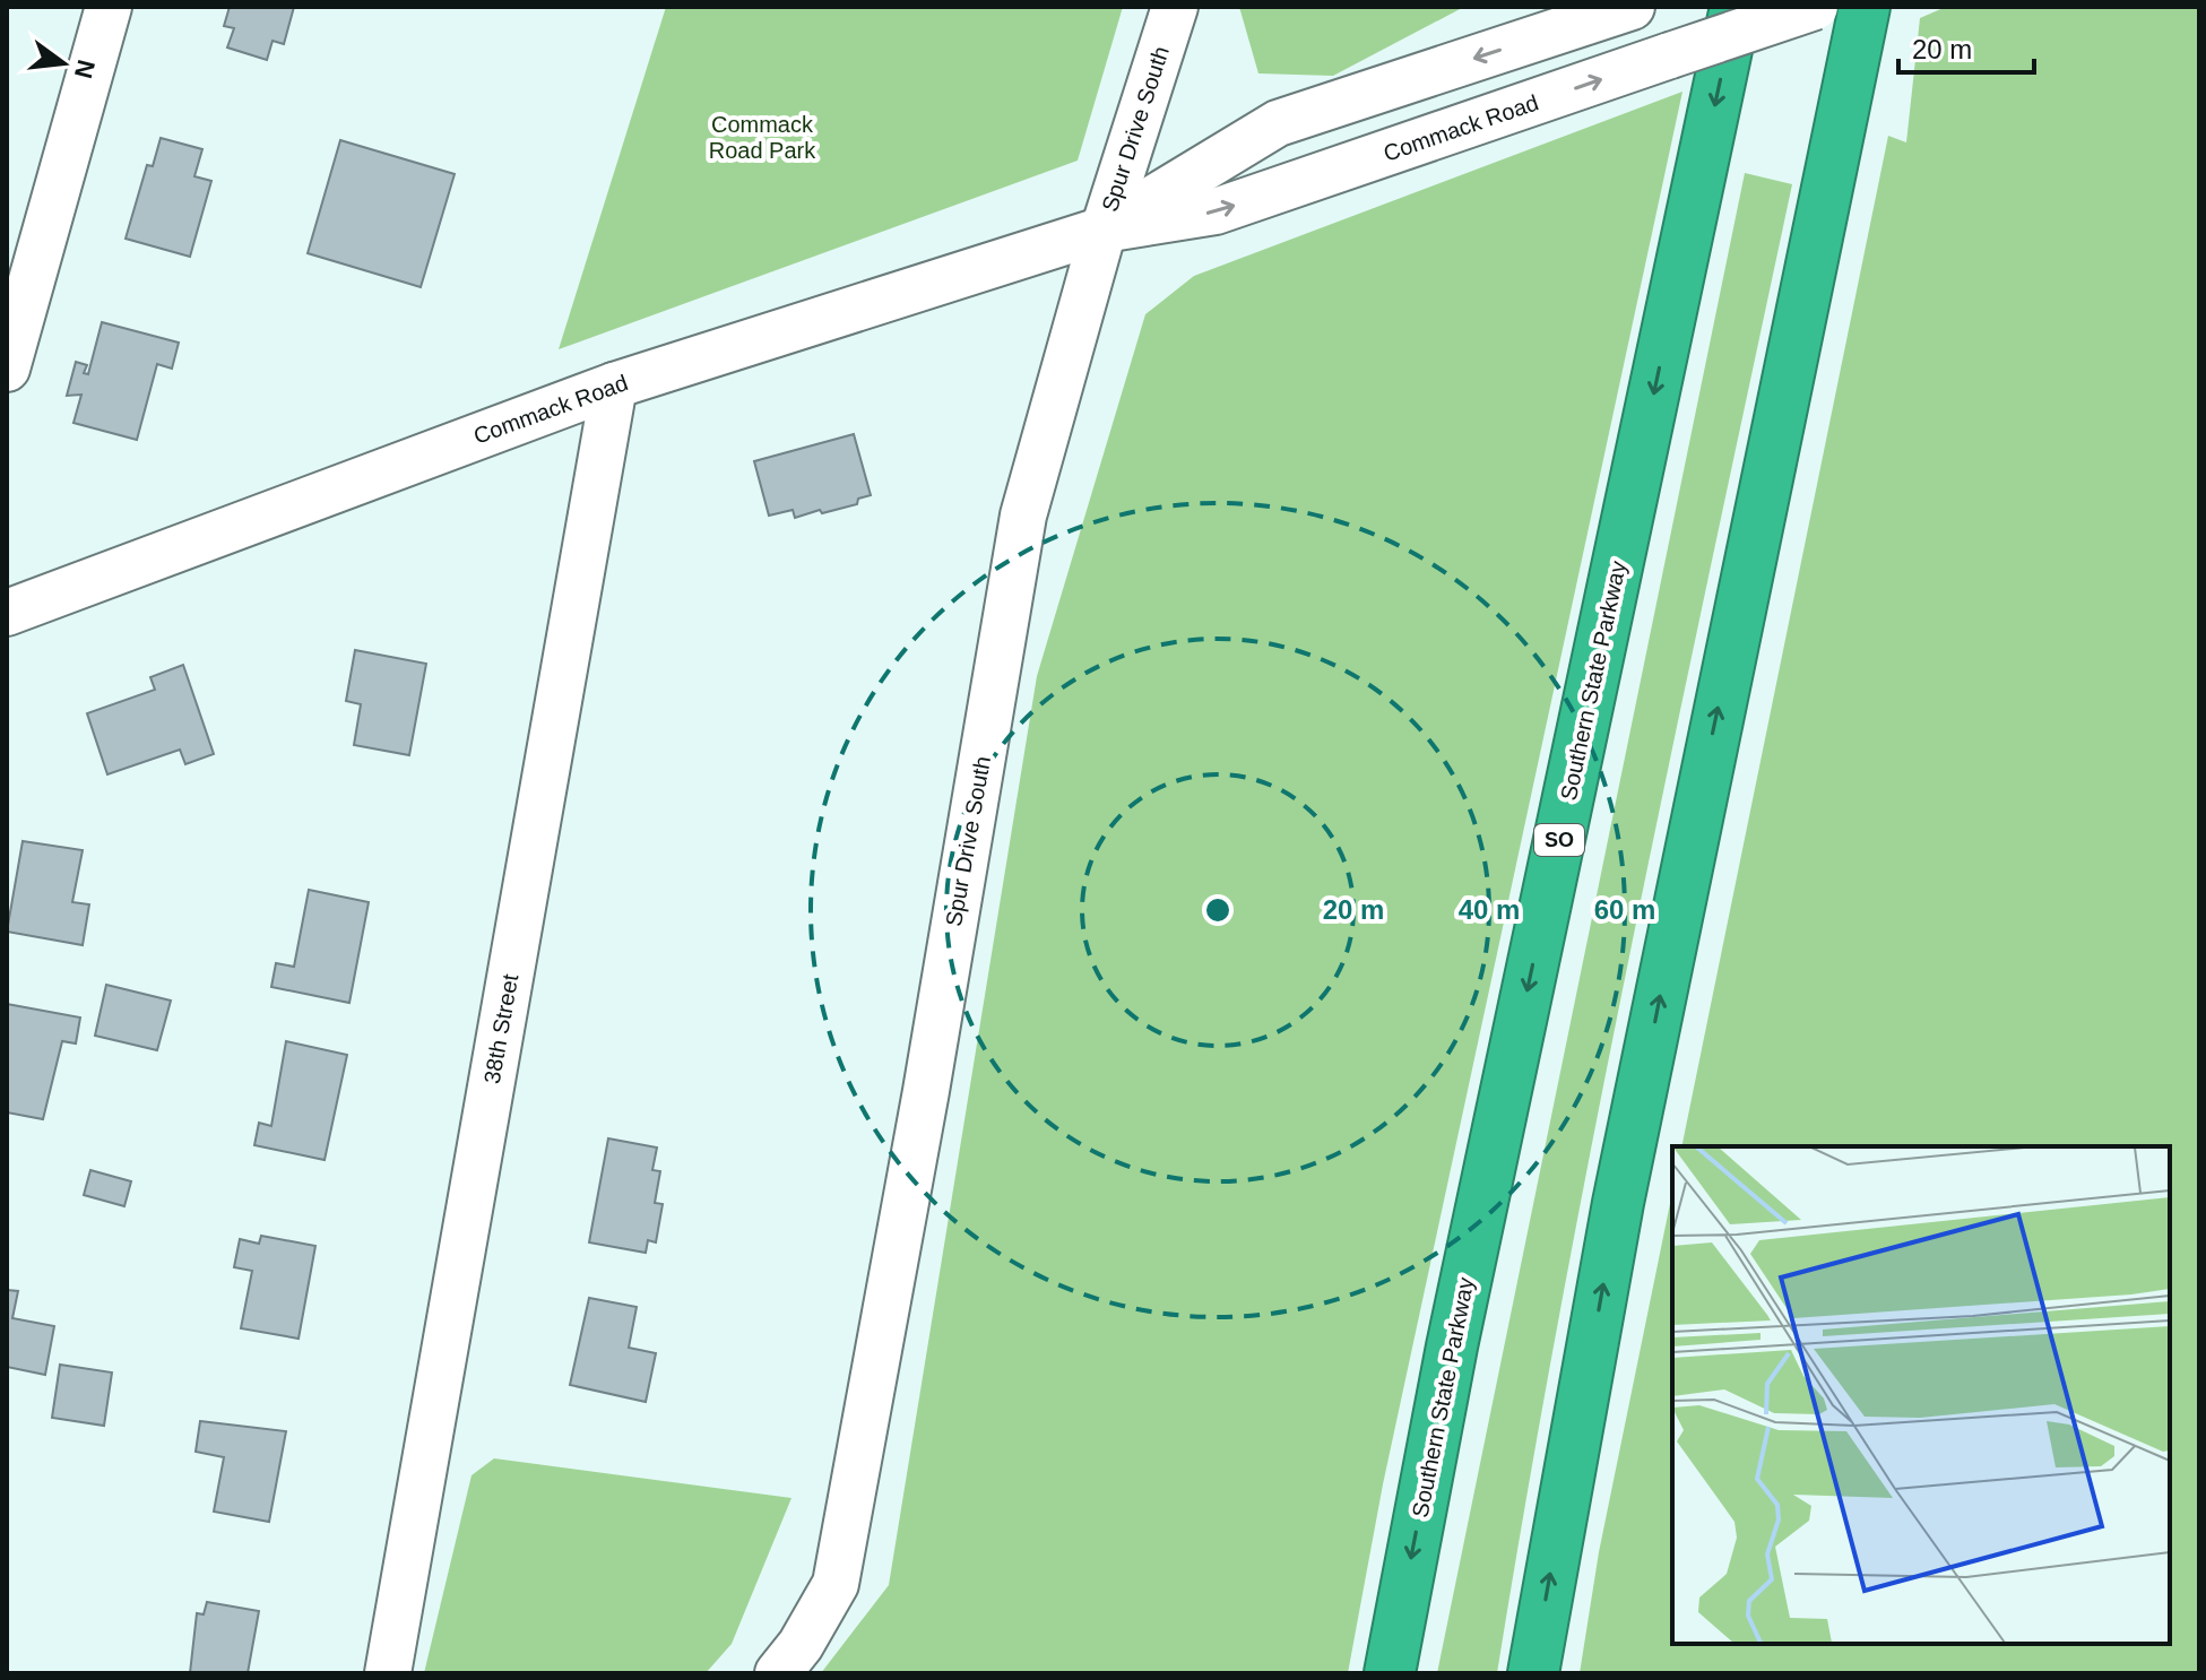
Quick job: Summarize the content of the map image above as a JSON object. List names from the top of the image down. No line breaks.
{"streets":{"highway":["Southern State Parkway","SO"],"street":["Commack Road","Spur Drive South","38th Street"]},"crossings":[["Commack Road","Spur Drive South"],["Commack Road","38th Street"]],"parks":["Commack Road Park"],"scale_bar":"20 m","north":"right","rings":["20 m","40 m","60 m"]}
